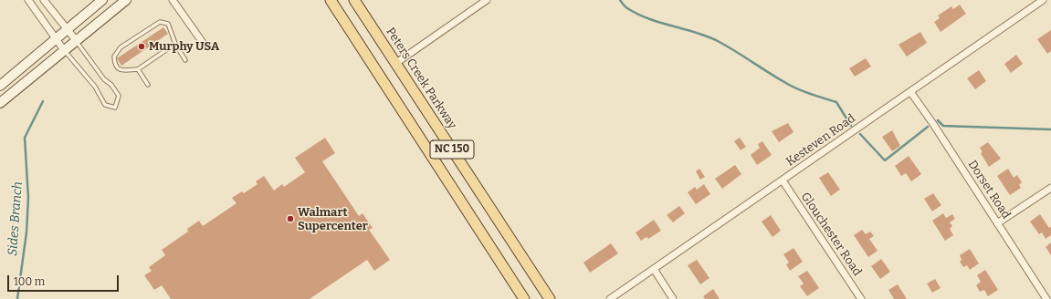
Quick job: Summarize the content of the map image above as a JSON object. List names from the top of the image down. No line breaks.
{"streets":{"main road":["Peters Creek Parkway","NC 150"],"street":["Kesteven Road","Dorset Road","Glouchester Road"]},"crossings":[["Kesteven Road","Dorset Road"],["Kesteven Road","Glouchester Road"]],"water":["Sides Branch"],"places":["Murphy USA","Walmart Supercenter"],"scale_bar":"100 m"}
